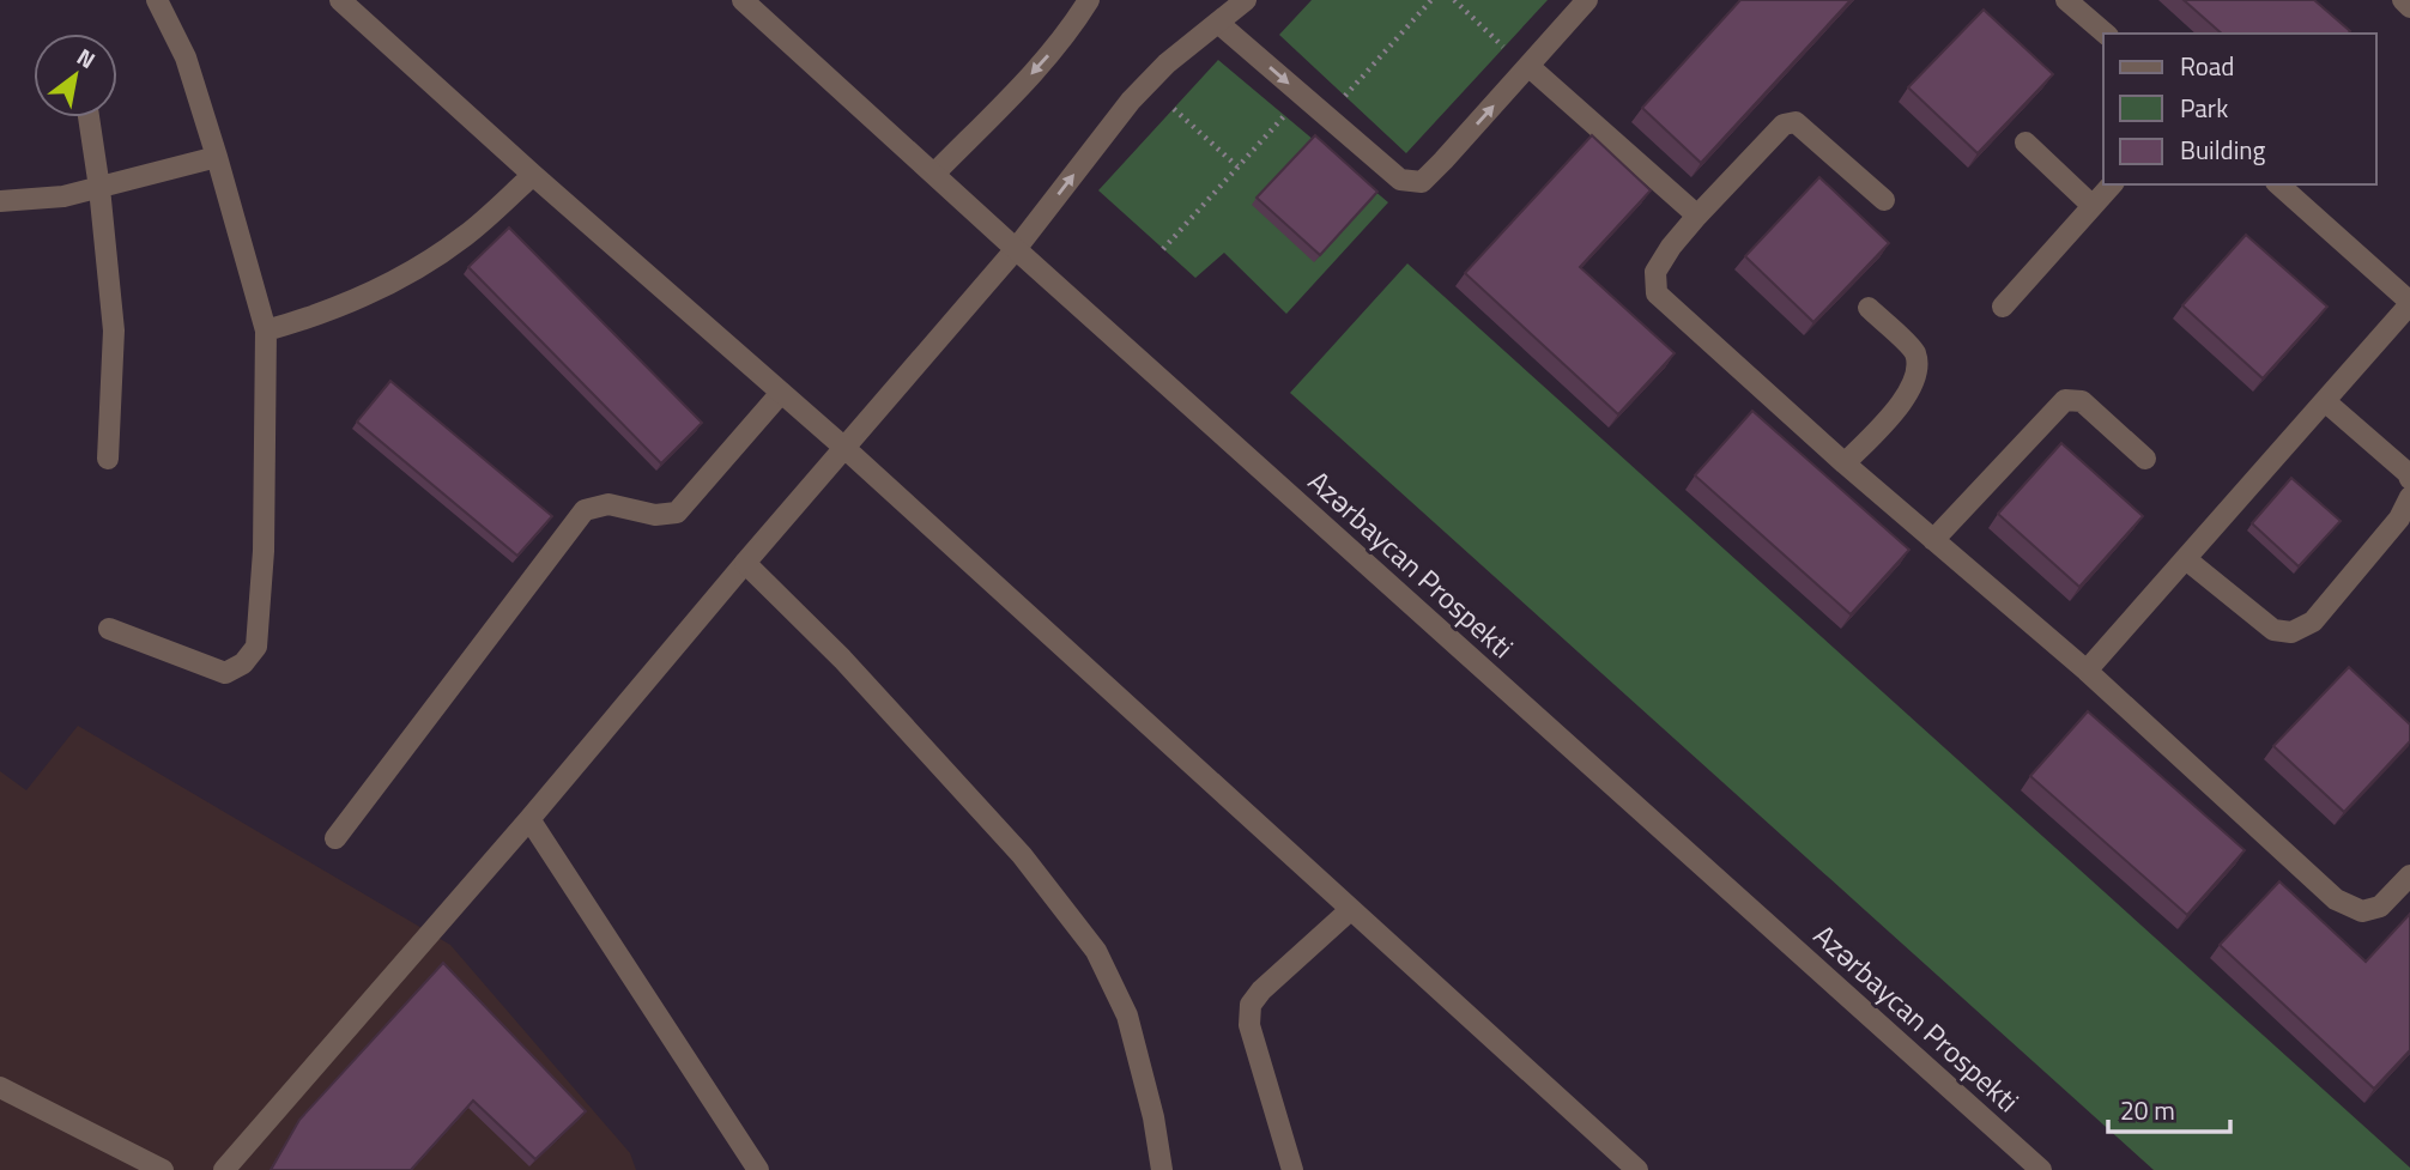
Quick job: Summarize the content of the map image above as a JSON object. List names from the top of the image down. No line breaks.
{"streets":{"street":["Azərbaycan Prospekti"]},"legend":["Road","Park","Building"],"scale_bar":"20 m","north":"top right"}
